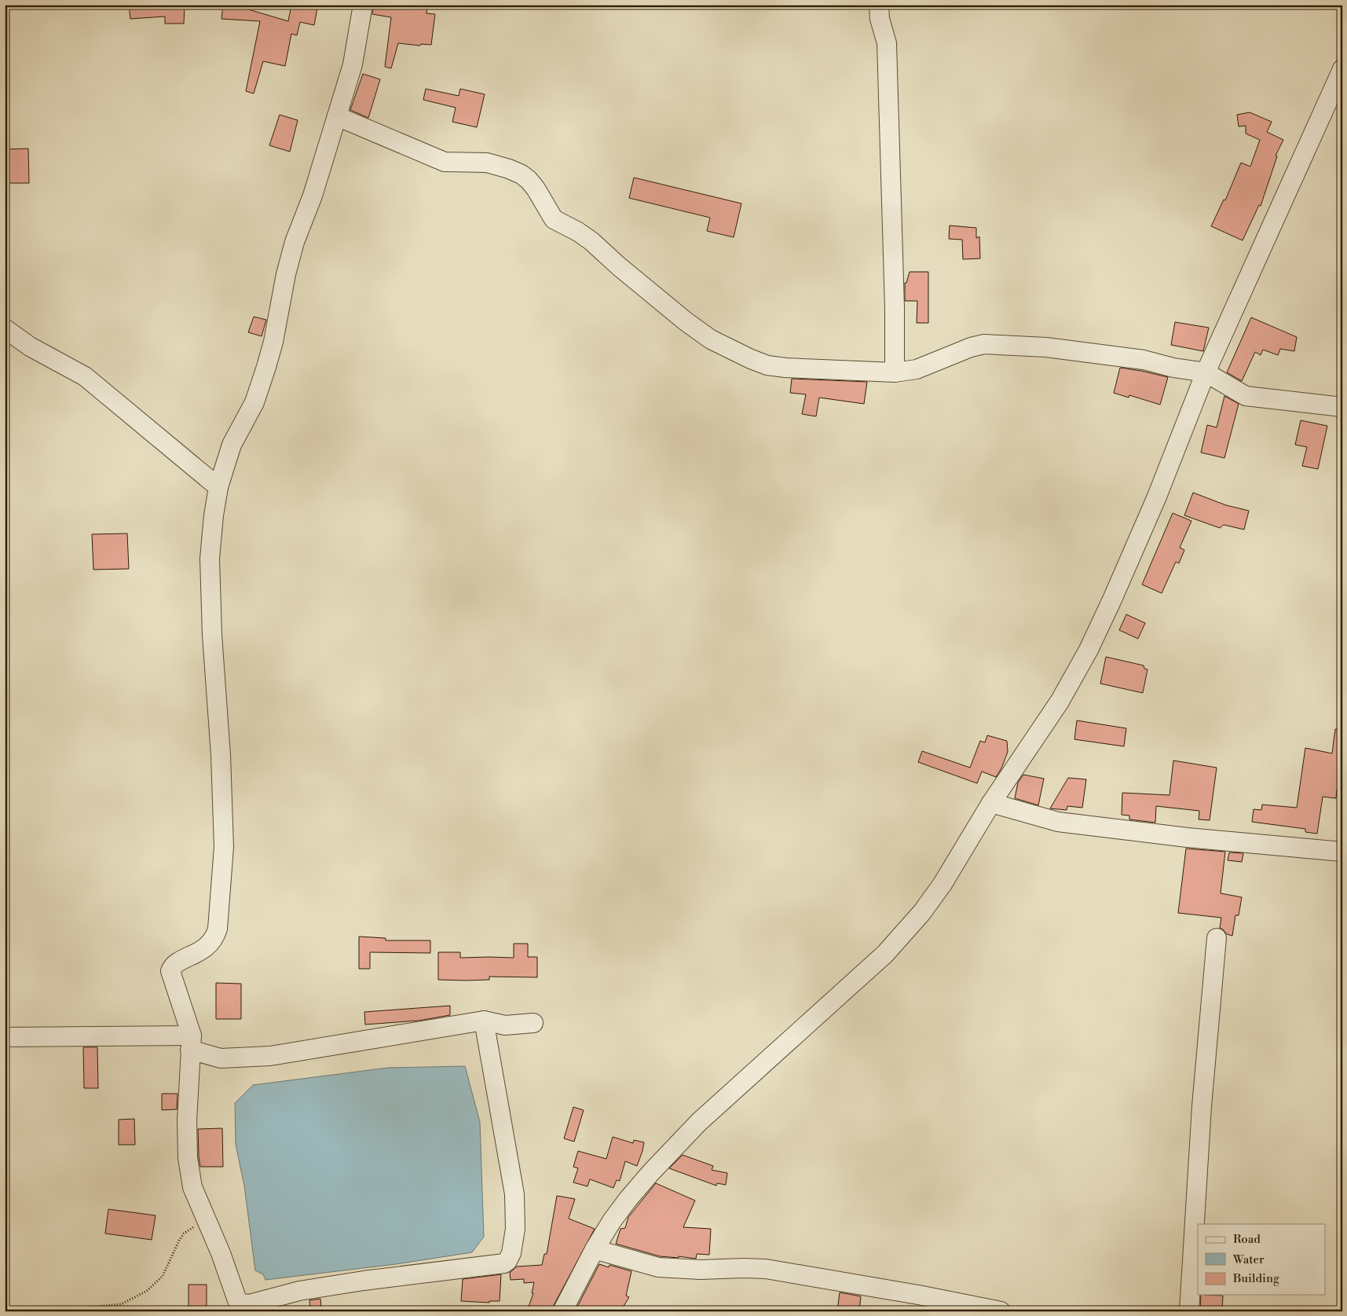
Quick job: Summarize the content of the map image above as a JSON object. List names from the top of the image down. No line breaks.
{"legend":["Road","Water","Building"]}
